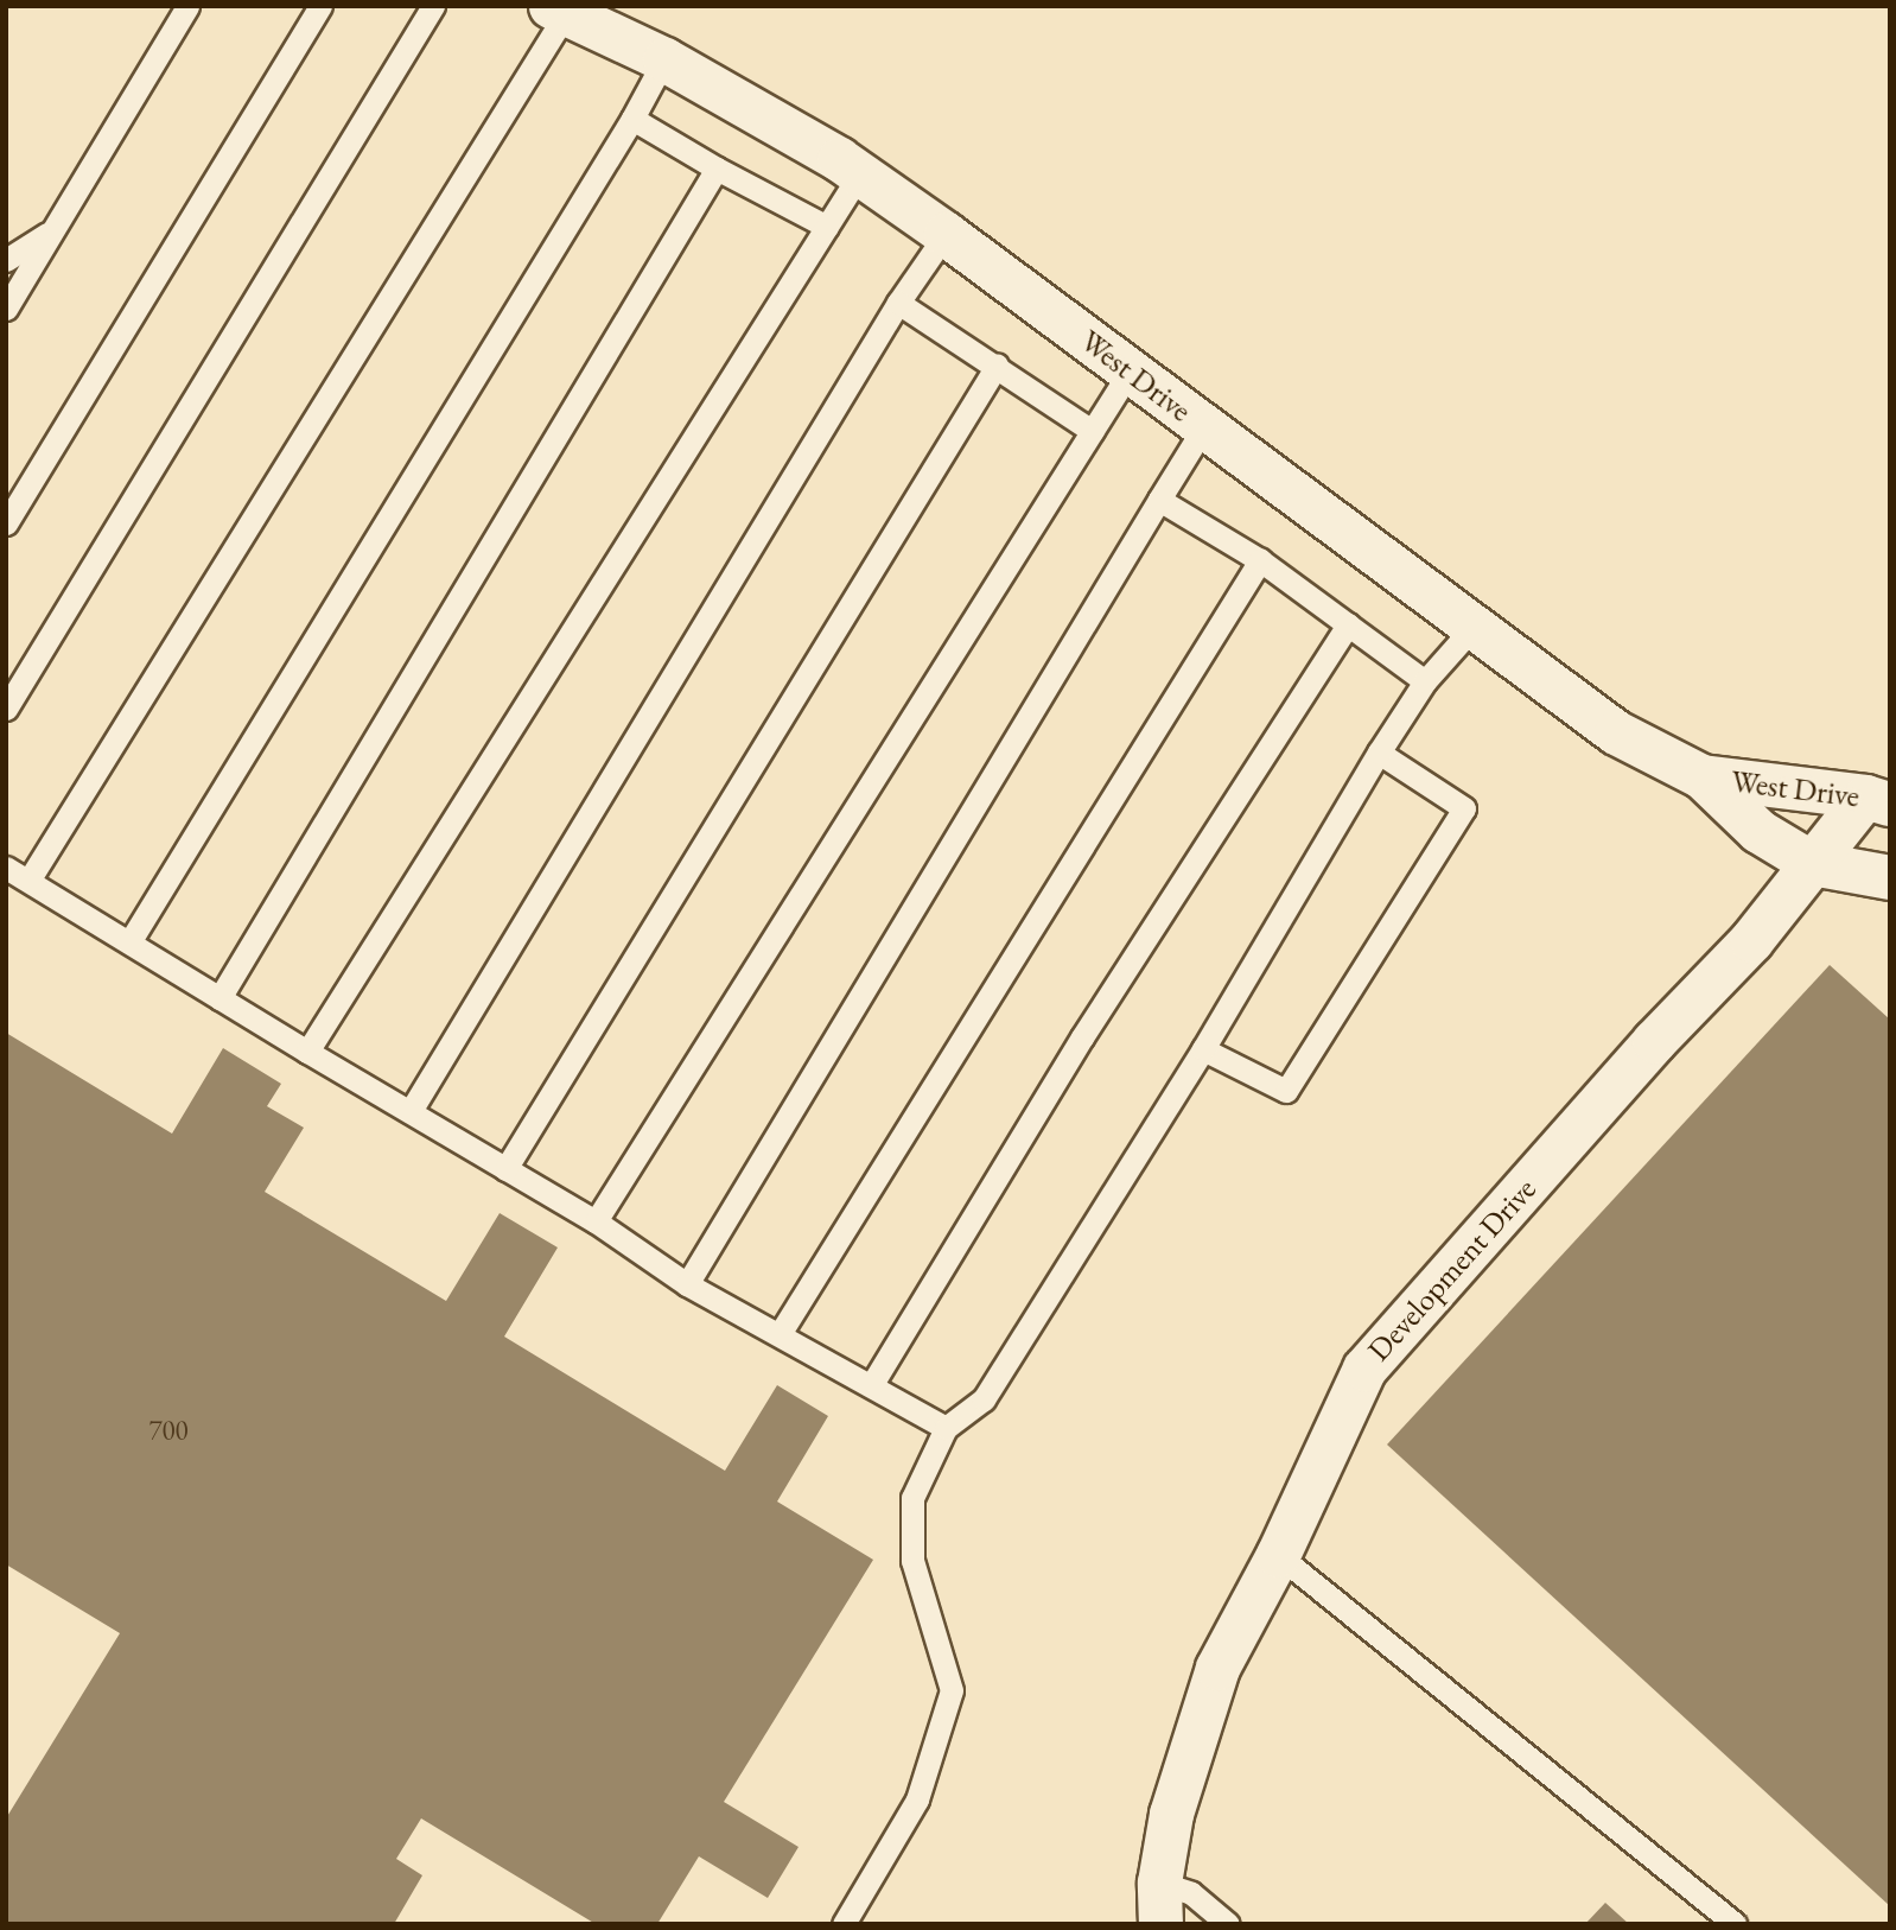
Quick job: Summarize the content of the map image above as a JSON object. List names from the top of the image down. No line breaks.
{"streets":{"street":["West Drive","Development Drive"]},"crossings":[["West Drive","Development Drive"]],"house_numbers":["700"]}
